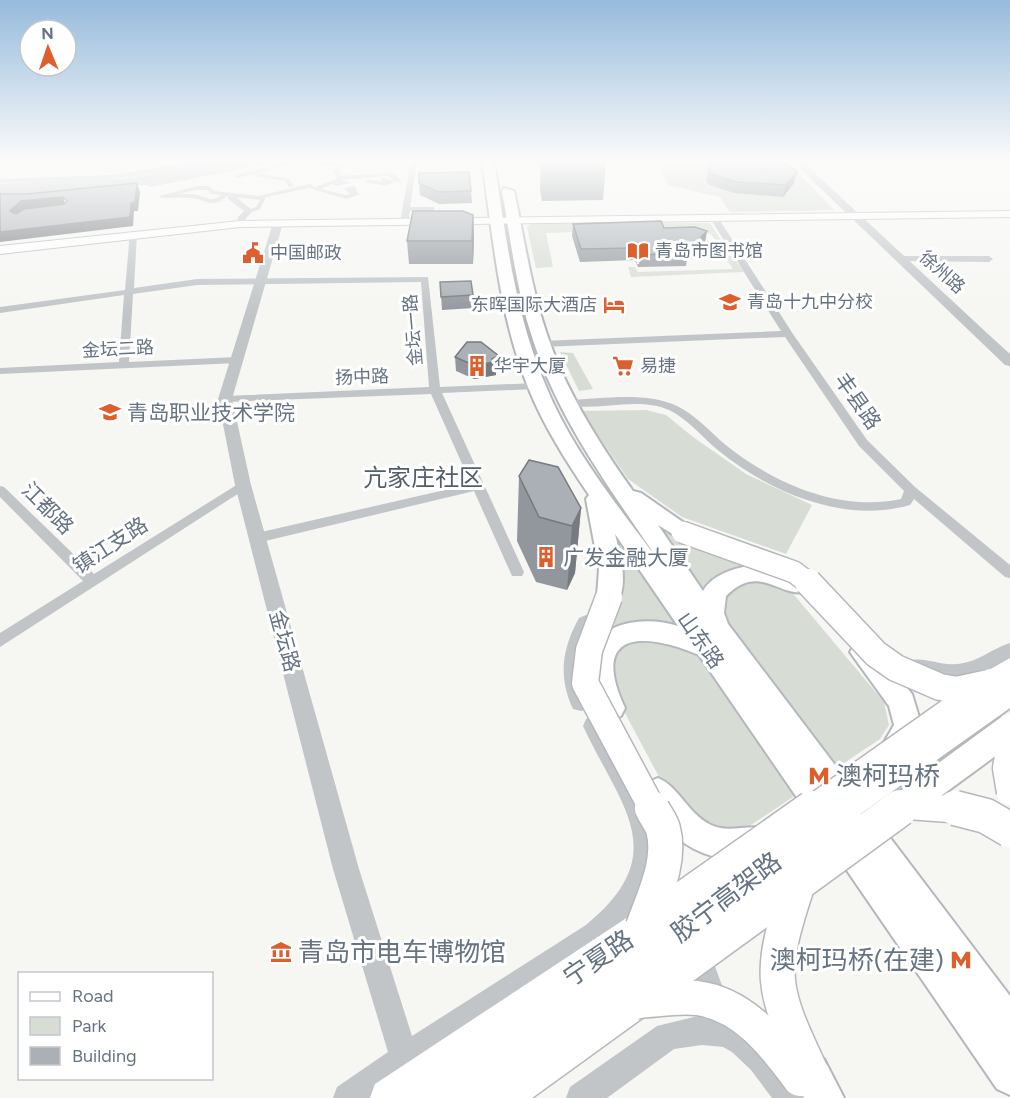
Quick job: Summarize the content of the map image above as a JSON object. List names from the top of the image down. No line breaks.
{"streets":{"highway":["胶宁高架路"],"main road":["山东路","宁夏路"],"street":["徐州路","金坛一路","金坛二路","扬中路","丰县路","江都路","镇江支路","金坛路"]},"crossings":[["金坛一路","扬中路"],["金坛一路","金坛路"],["金坛二路","金坛路"],["扬中路","山东路"],["扬中路","金坛路"],["江都路","镇江支路"],["镇江支路","金坛路"],["胶宁高架路","宁夏路"]],"districts":["亢家庄社区"],"places":{"library":["青岛市图书馆"],"public building":["中国邮政"],"school or university":["青岛十九中分校","青岛职业技术学院"],"hotel":["东晖国际大酒店"],"building":["华宇大厦","广发金融大厦"],"supermarket":["易捷"],"metro station":["澳柯玛桥","澳柯玛桥(在建)"],"museum":["青岛市电车博物馆"]},"legend":["Road","Park","Building"],"north":"top"}
